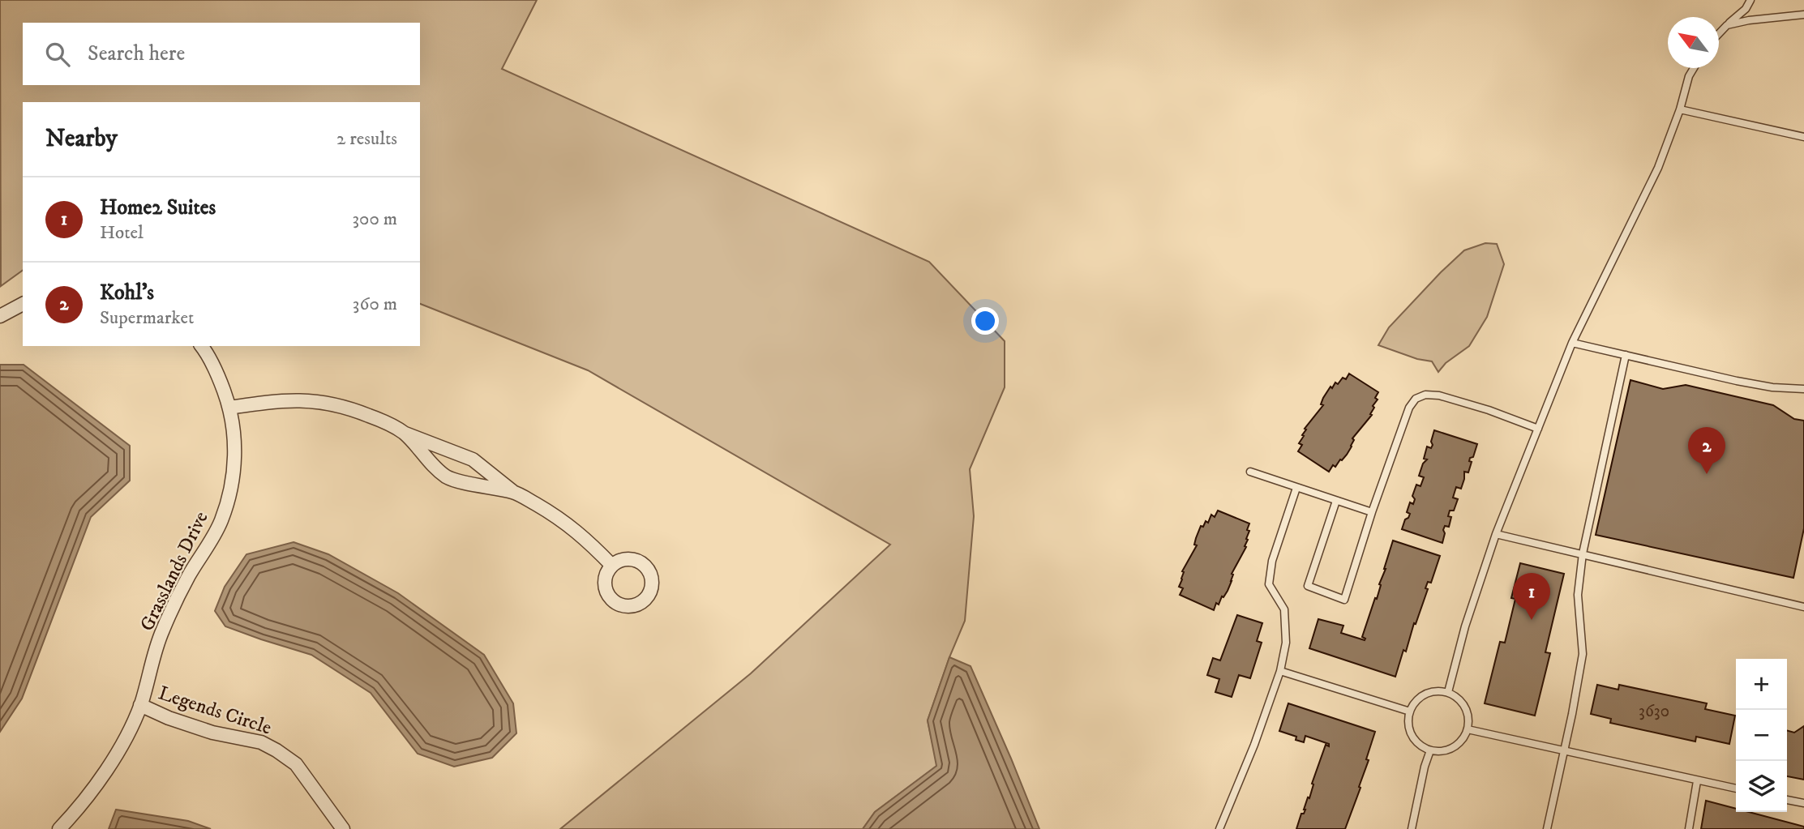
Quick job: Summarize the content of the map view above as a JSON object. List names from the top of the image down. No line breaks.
{"streets":{"street":["Grasslands Drive","Legends Circle"]},"crossings":[["Grasslands Drive","Legends Circle"]],"house_numbers":["3630"],"north":"top left","page":{"search":"Search here","heading":["Nearby","2 results"],"list":[{"mark":"1","name":"Home2 Suites","note":"Hotel","value":"300 m"},{"mark":"2","name":"Kohl's","note":"Supermarket","value":"360 m"}],"pins":["2","1"],"map_buttons":["+","−"]}}
